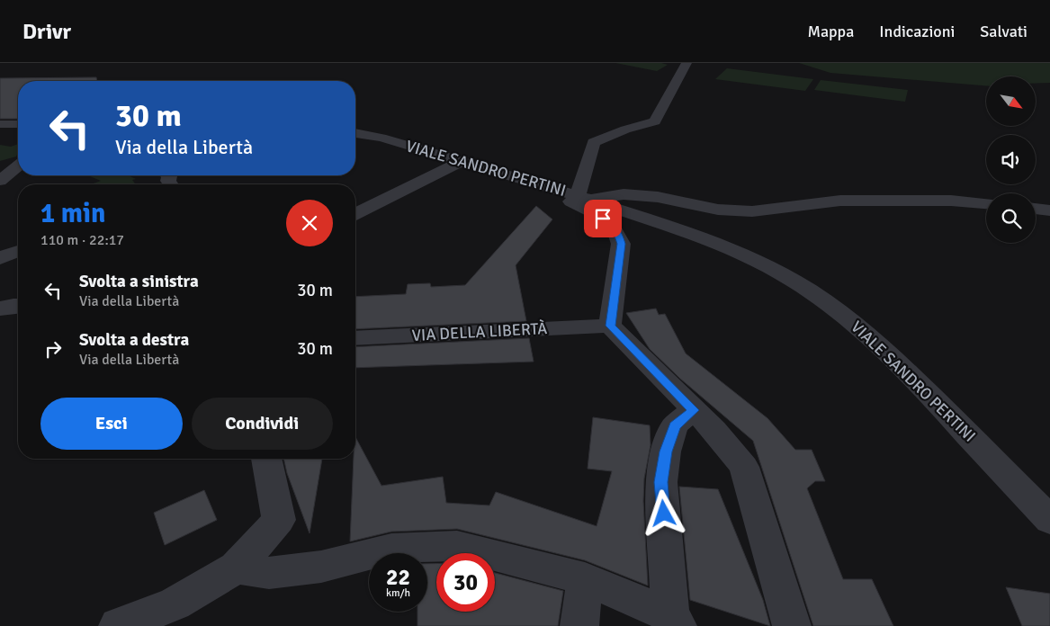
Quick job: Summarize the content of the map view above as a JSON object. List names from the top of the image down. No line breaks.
{"streets":{"street":["VIALE SANDRO PERTINI","VIA DELLA LIBERTÀ"]},"north":"bottom right","page":{"header":"Drivr","nav":["Mappa","Indicazioni","Salvati"],"turn":["30 m","Via della Libertà"],"heading":["1 min","110 m · 22:17"],"list":[{"name":"Svolta a sinistra","note":"Via della Libertà","value":"30 m"},{"name":"Svolta a destra","note":"Via della Libertà","value":"30 m"}],"buttons":["Esci","Condividi"],"speed":"22 km/h","limit":"30"}}
